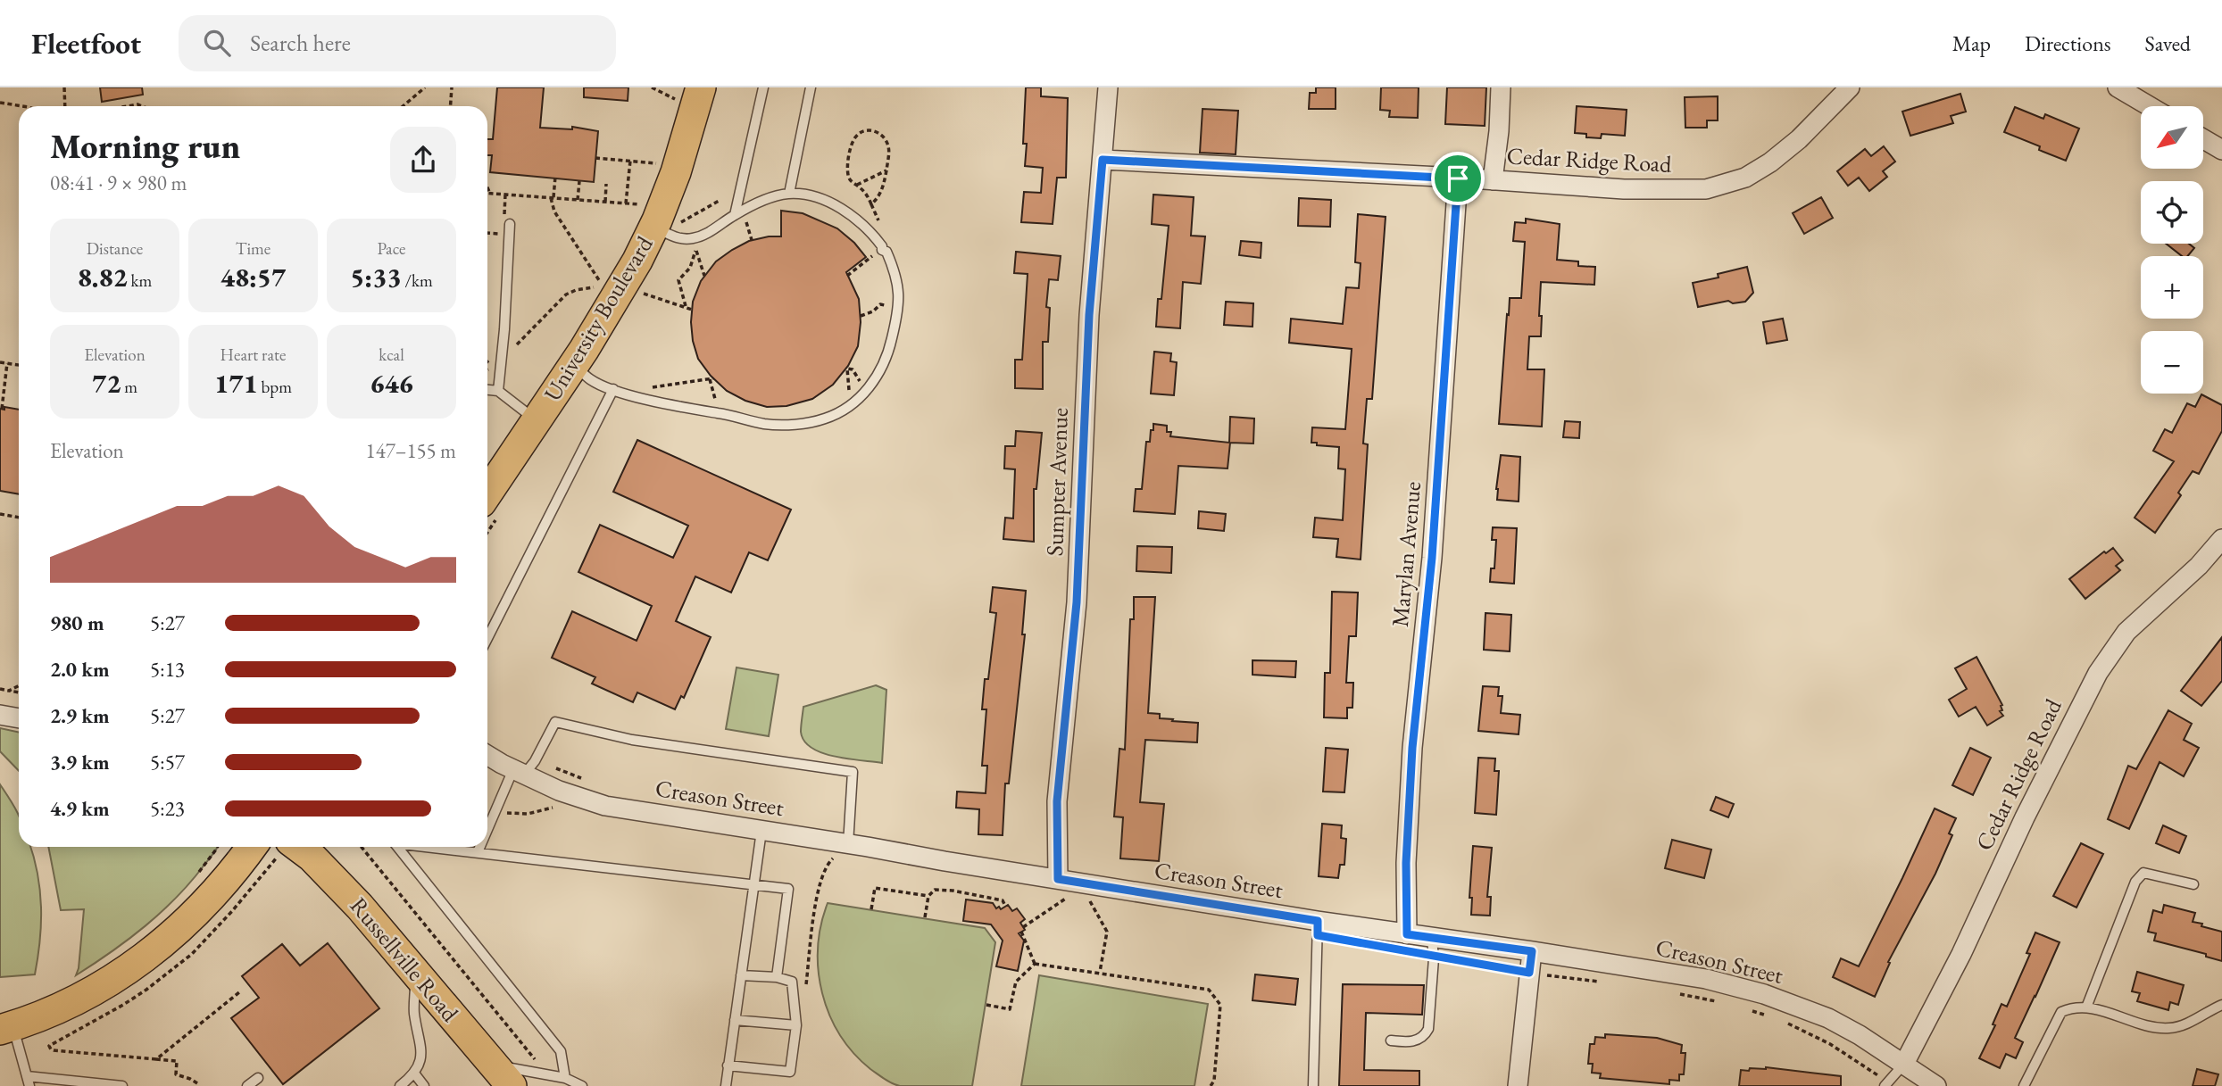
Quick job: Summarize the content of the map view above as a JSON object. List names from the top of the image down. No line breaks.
{"streets":{"main road":["University Boulevard","Russellville Road"],"street":["Cedar Ridge Road","Sumpter Avenue","Marylan Avenue","Creason Street"]},"crossings":[["Cedar Ridge Road","Sumpter Avenue"],["Cedar Ridge Road","Marylan Avenue"],["Cedar Ridge Road","Creason Street"],["Sumpter Avenue","Creason Street"],["Marylan Avenue","Creason Street"]],"north":"bottom left","page":{"header":"Fleetfoot","search":"Search here","nav":["Map","Directions","Saved"],"map_buttons":["+","−"],"heading":["Morning run","08:41 · 9 × 980 m"],"stats":[["Distance","8.82 km"],["Time","48:57"],["Pace","5:33 /km"],["Elevation","72 m"],["Heart rate","171 bpm"],["kcal","646"]],"chart":["Elevation","147–155 m"],"list":[{"name":"980 m","note":"5:27"},{"name":"2.0 km","note":"5:13"},{"name":"2.9 km","note":"5:27"},{"name":"3.9 km","note":"5:57"},{"name":"4.9 km","note":"5:23"}]}}
